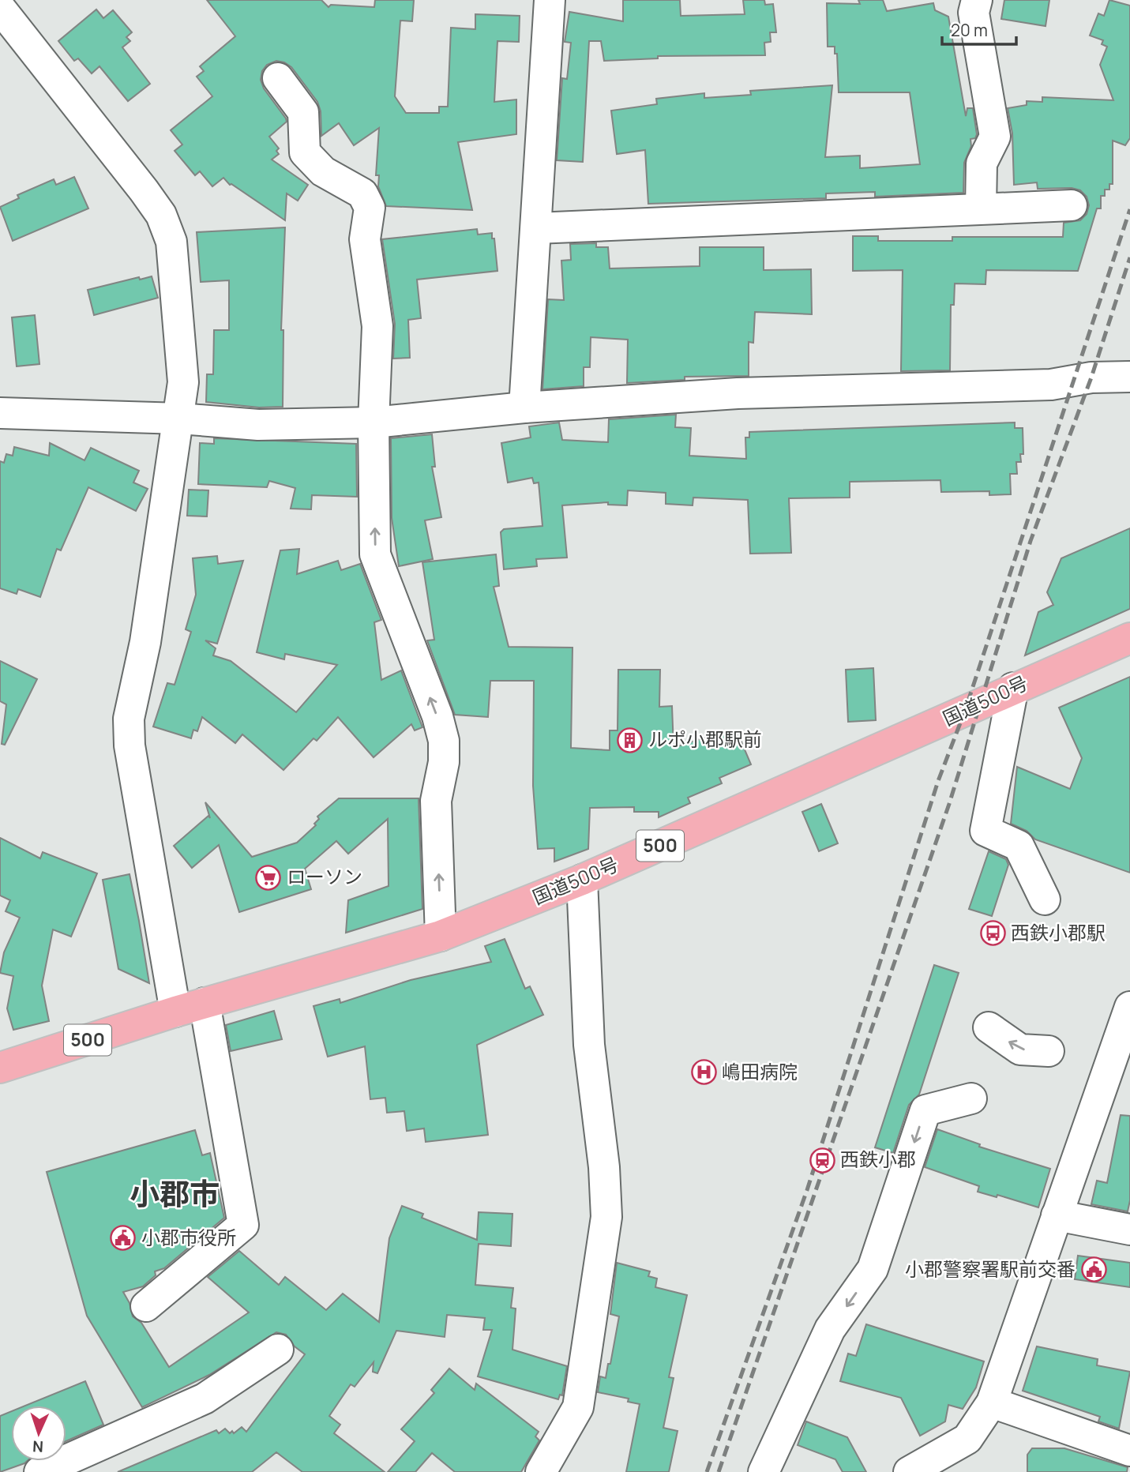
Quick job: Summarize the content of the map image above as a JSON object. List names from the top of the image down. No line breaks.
{"streets":{"highway":["国道500号","500"]},"districts":["小郡市"],"places":{"building":["ルポ小郡駅前"],"supermarket":["ローソン"],"bus stop":["西鉄小郡駅"],"hospital":["嶋田病院"],"station":["西鉄小郡"],"public building":["小郡市役所","小郡警察署駅前交番"]},"scale_bar":"20 m","north":"bottom"}
